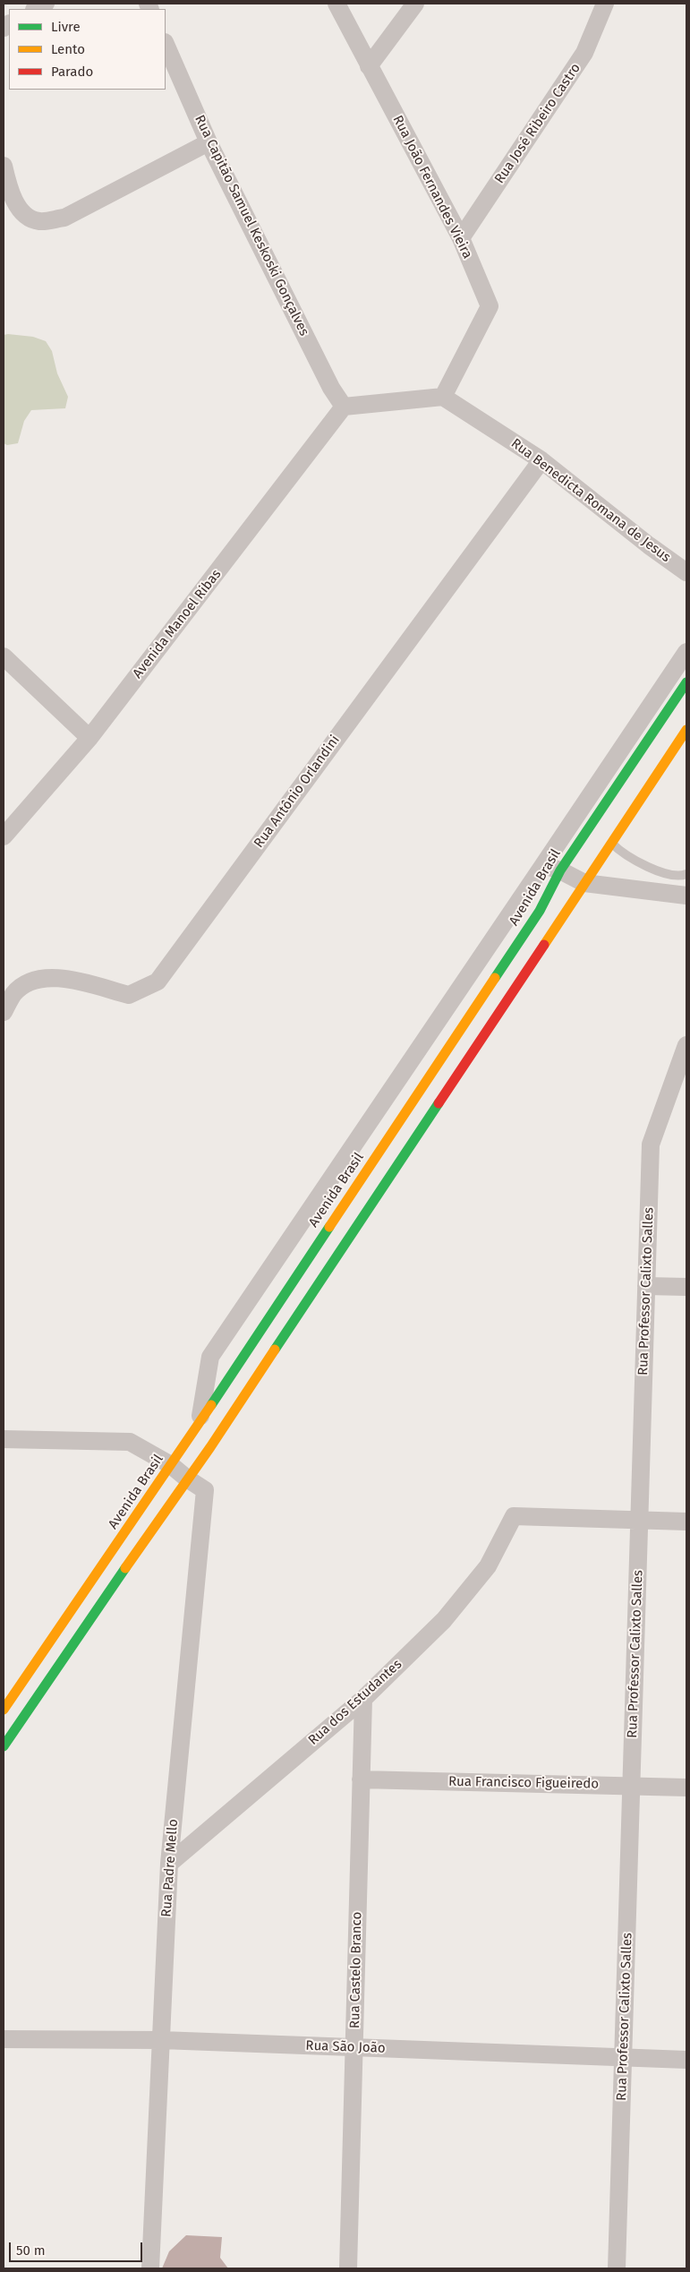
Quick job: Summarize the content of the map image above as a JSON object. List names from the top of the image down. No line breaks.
{"streets":{"main road":["Avenida Brasil"],"street":["Rua José Ribeiro Castro","Rua João Fernandes Vieira","Rua Capitão Samuel Keskoski Gonçalves","Rua Benedicta Romana de Jesus","Avenida Manoel Ribas","Rua Antônio Orlandini","Rua Professor Calixto Salles","Rua dos Estudantes","Rua Francisco Figueiredo","Rua Padre Mello","Rua Castelo Branco","Rua São João"]},"crossings":[["Rua José Ribeiro Castro","Rua João Fernandes Vieira"],["Rua João Fernandes Vieira","Rua Benedicta Romana de Jesus"],["Rua Capitão Samuel Keskoski Gonçalves","Avenida Manoel Ribas"],["Rua Benedicta Romana de Jesus","Rua Antônio Orlandini"],["Avenida Brasil","Rua Padre Mello"],["Rua Professor Calixto Salles","Rua dos Estudantes"],["Rua Professor Calixto Salles","Rua Francisco Figueiredo"],["Rua Professor Calixto Salles","Rua São João"],["Rua dos Estudantes","Rua Padre Mello"],["Rua dos Estudantes","Rua Castelo Branco"],["Rua Francisco Figueiredo","Rua Castelo Branco"],["Rua Padre Mello","Rua São João"],["Rua Castelo Branco","Rua São João"]],"legend":["Livre","Lento","Parado"],"scale_bar":"50 m"}
